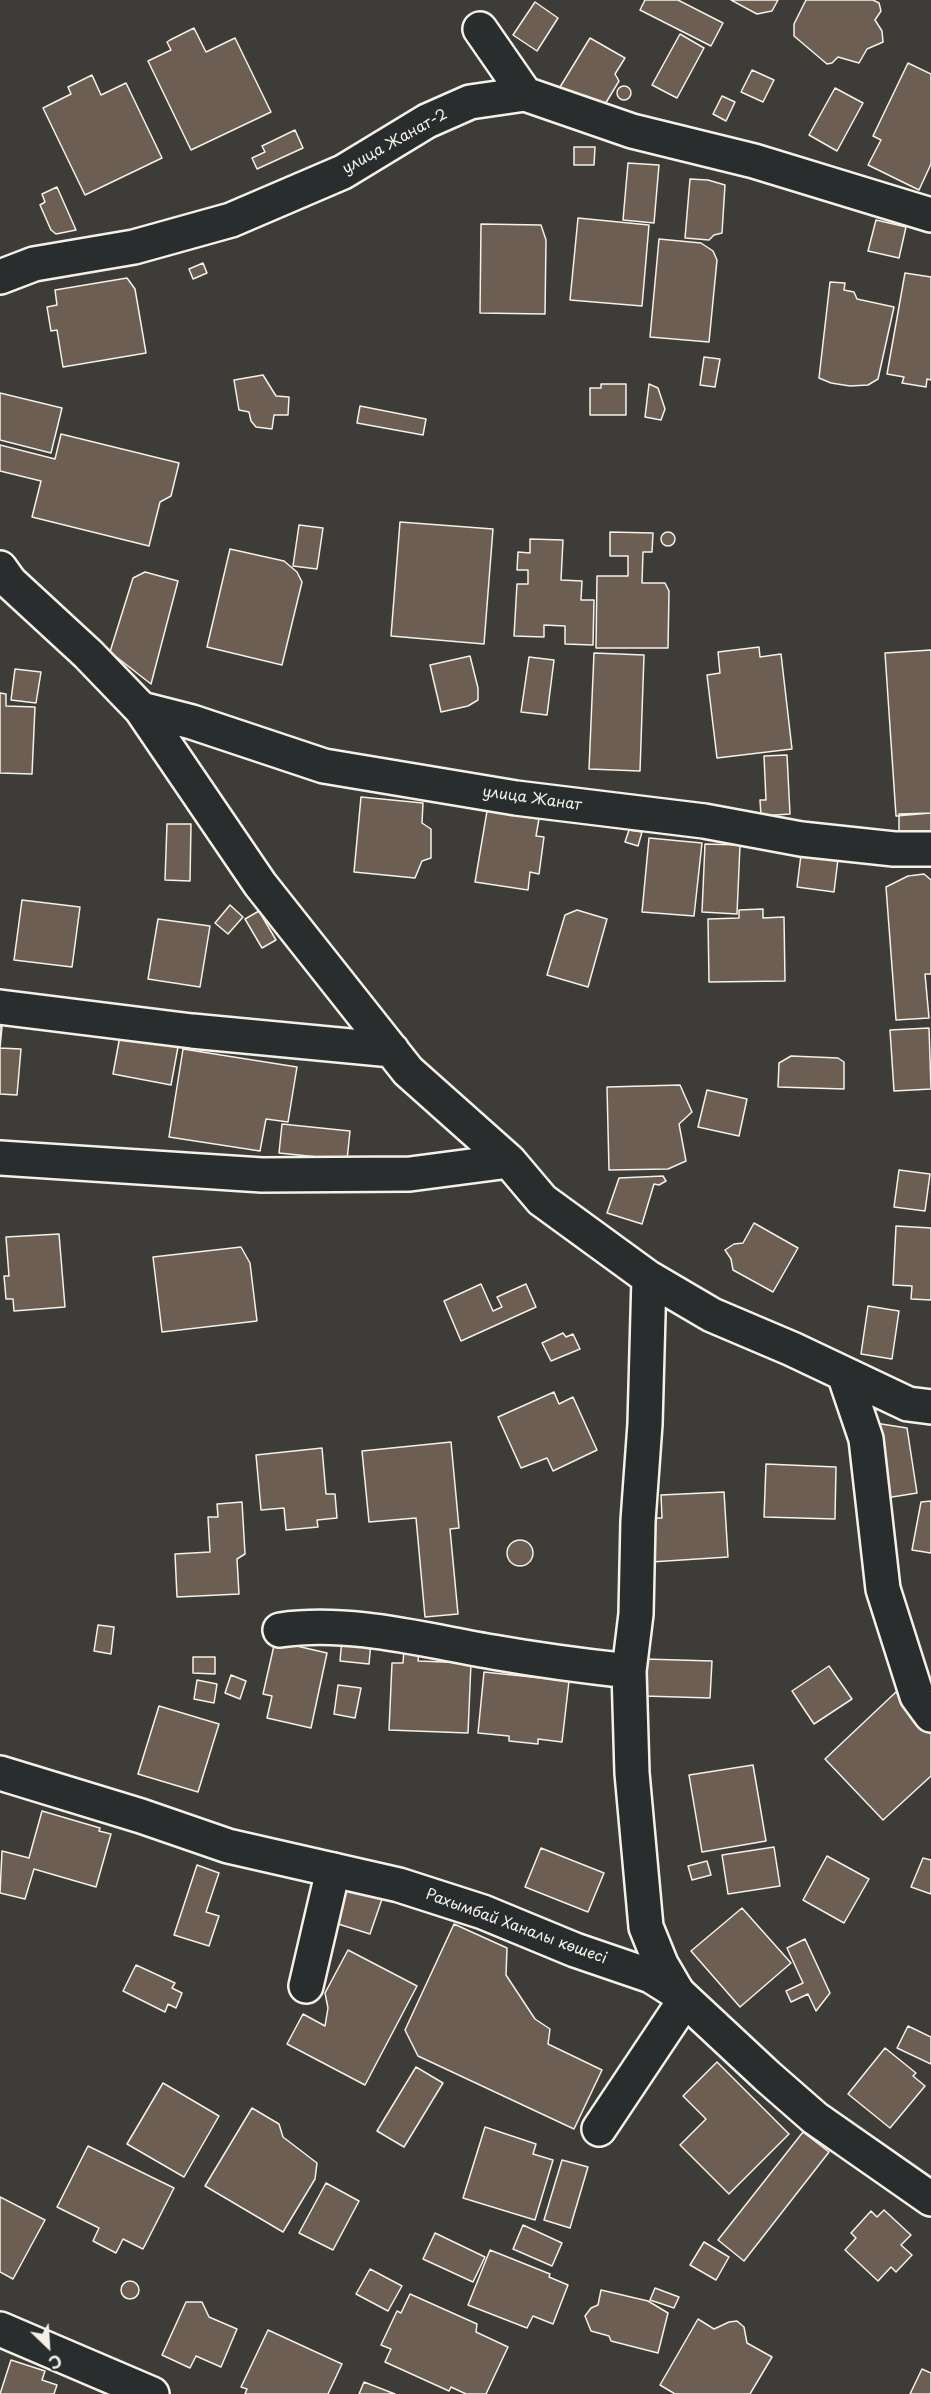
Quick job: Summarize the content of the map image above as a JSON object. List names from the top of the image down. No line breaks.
{"streets":{"street":["улица Жанат-2","улица Жанат","Рахымбай Ханалы көшесі"]},"north":"bottom right"}
